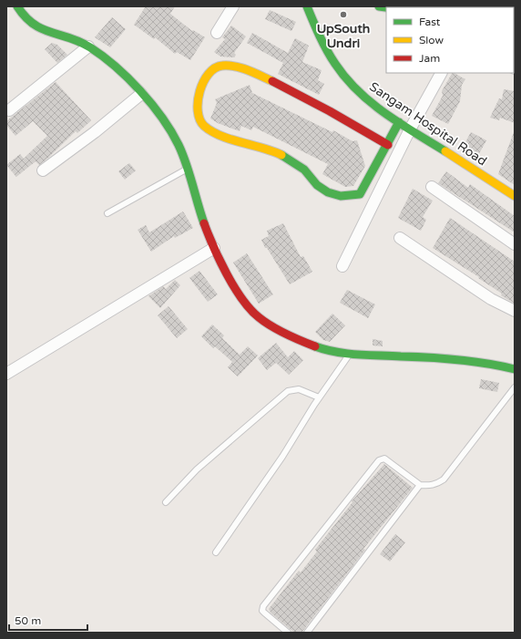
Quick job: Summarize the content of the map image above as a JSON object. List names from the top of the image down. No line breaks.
{"streets":{"street":["Sangam Hospital Road"]},"places":["UpSouth Undri"],"legend":["Fast","Slow","Jam"],"scale_bar":"50 m"}
